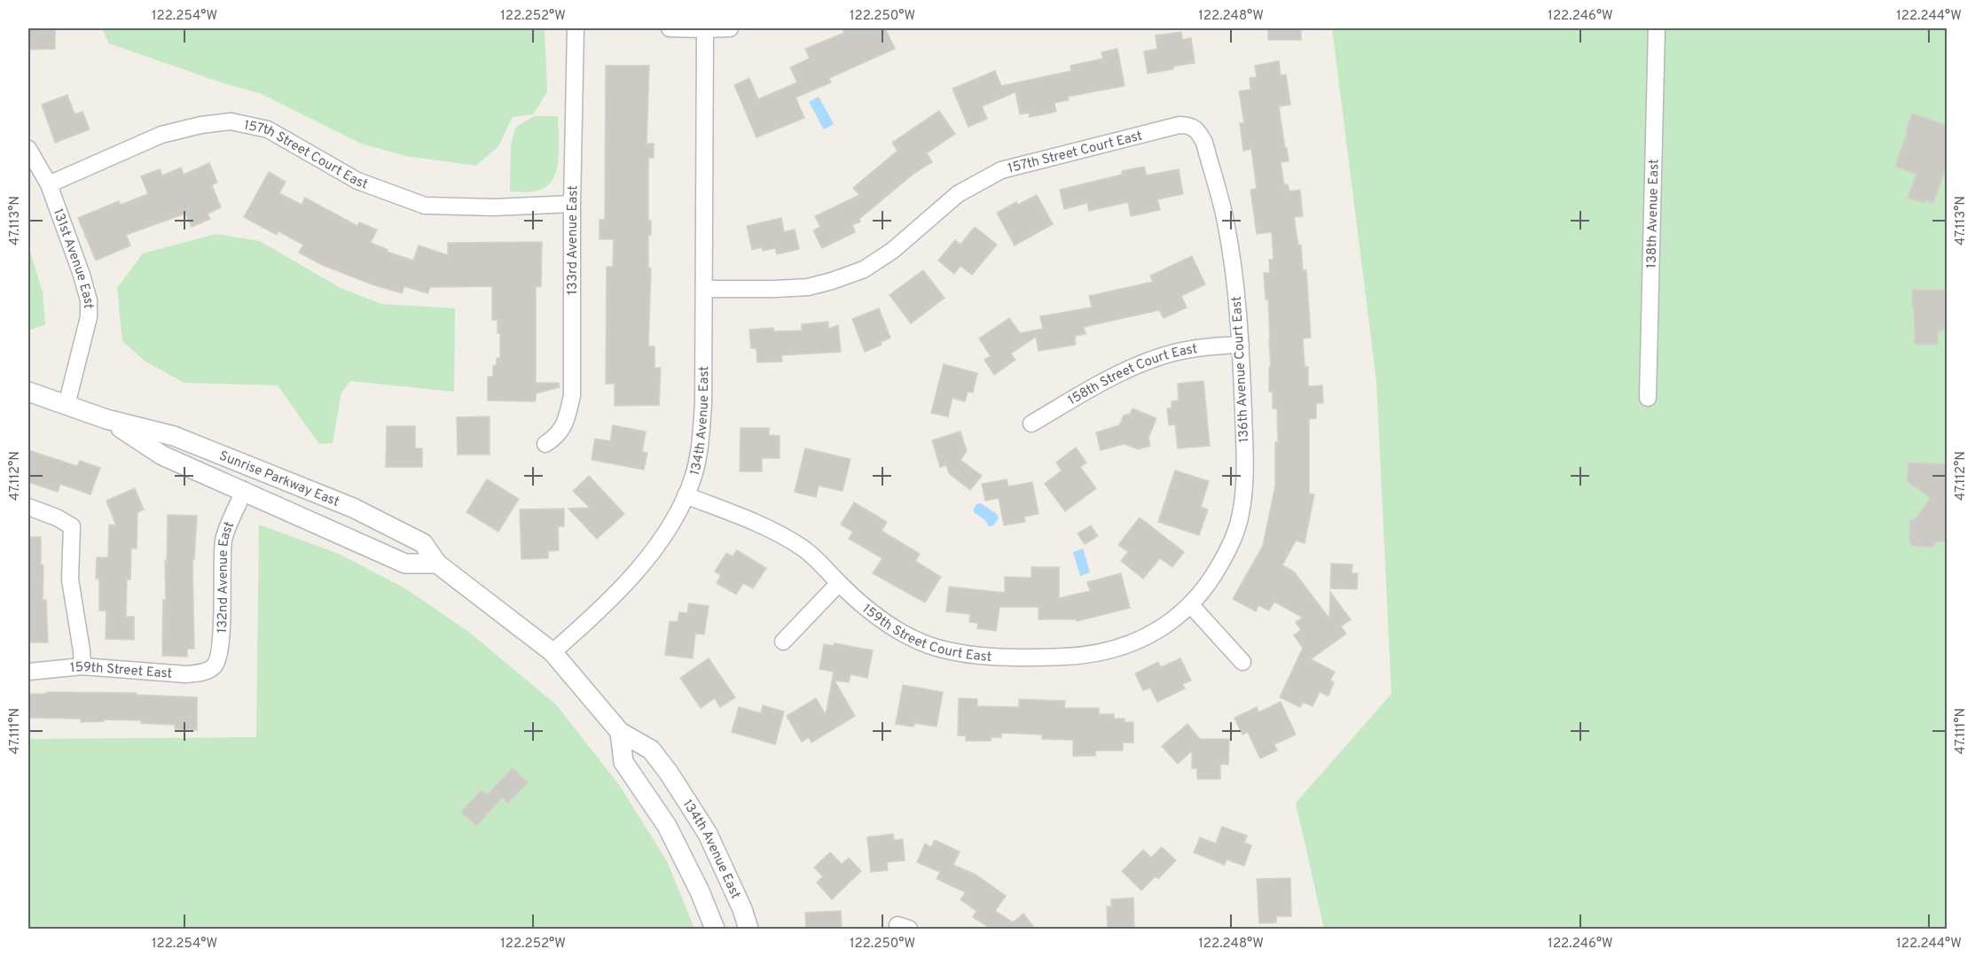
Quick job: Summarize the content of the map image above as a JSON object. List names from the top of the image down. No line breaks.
{"streets":{"street":["157th Street Court East","138th Avenue East","133rd Avenue East","131st Avenue East","136th Avenue Court East","158th Street Court East","134th Avenue East","Sunrise Parkway East","132nd Avenue East","159th Street Court East","159th Street East"]},"crossings":[["157th Street Court East","133rd Avenue East"],["157th Street Court East","131st Avenue East"],["157th Street Court East","136th Avenue Court East"],["157th Street Court East","134th Avenue East"],["131st Avenue East","Sunrise Parkway East"],["136th Avenue Court East","158th Street Court East"],["136th Avenue Court East","159th Street Court East"],["134th Avenue East","Sunrise Parkway East"],["134th Avenue East","159th Street Court East"],["Sunrise Parkway East","132nd Avenue East"],["132nd Avenue East","159th Street East"]],"coordinates":["122.254°W","122.252°W","122.250°W","122.248°W","122.246°W","122.244°W","47.113°N","47.112°N","47.111°N"]}
